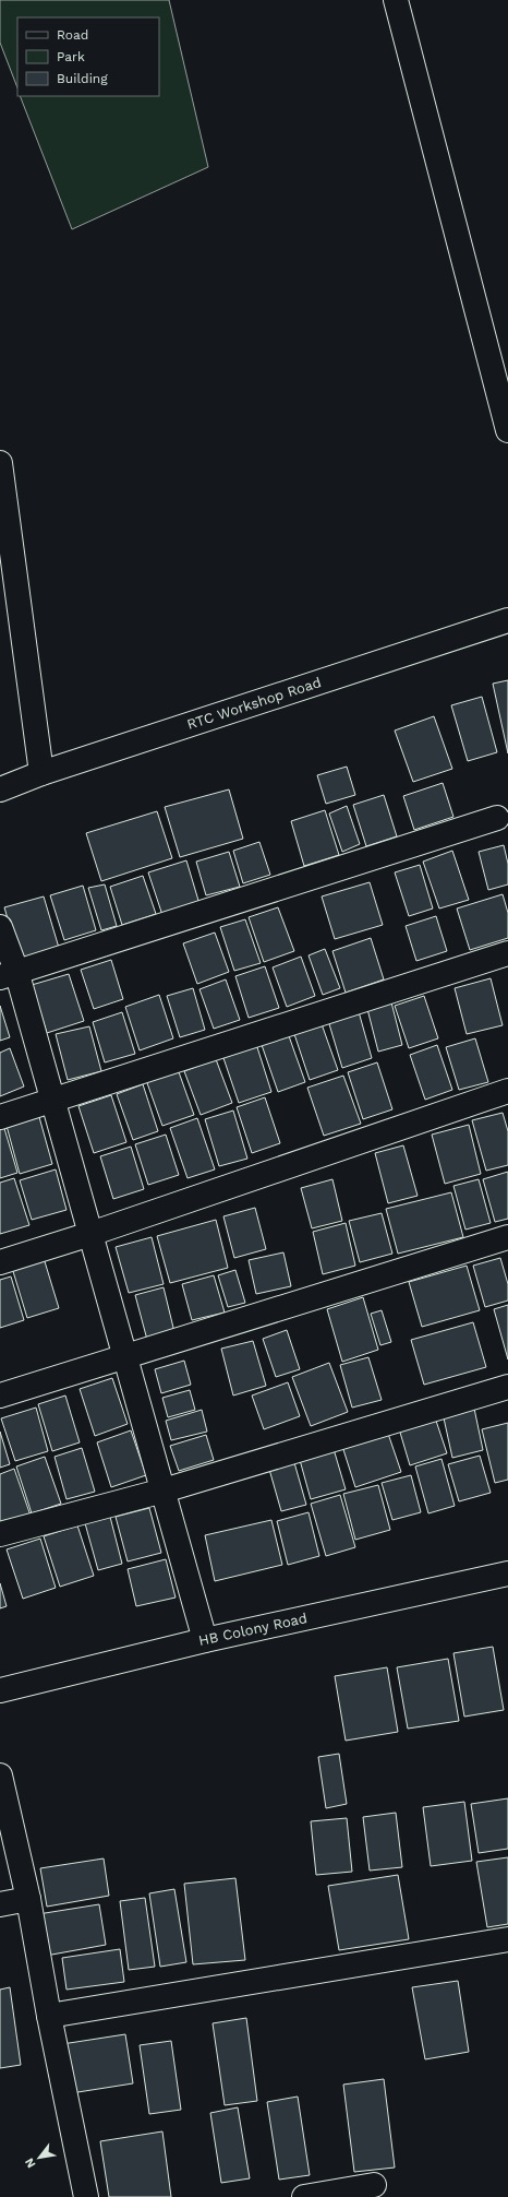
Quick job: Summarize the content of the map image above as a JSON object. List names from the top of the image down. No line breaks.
{"streets":{"street":["RTC Workshop Road","HB Colony Road"]},"legend":["Road","Park","Building"],"north":"bottom left"}
